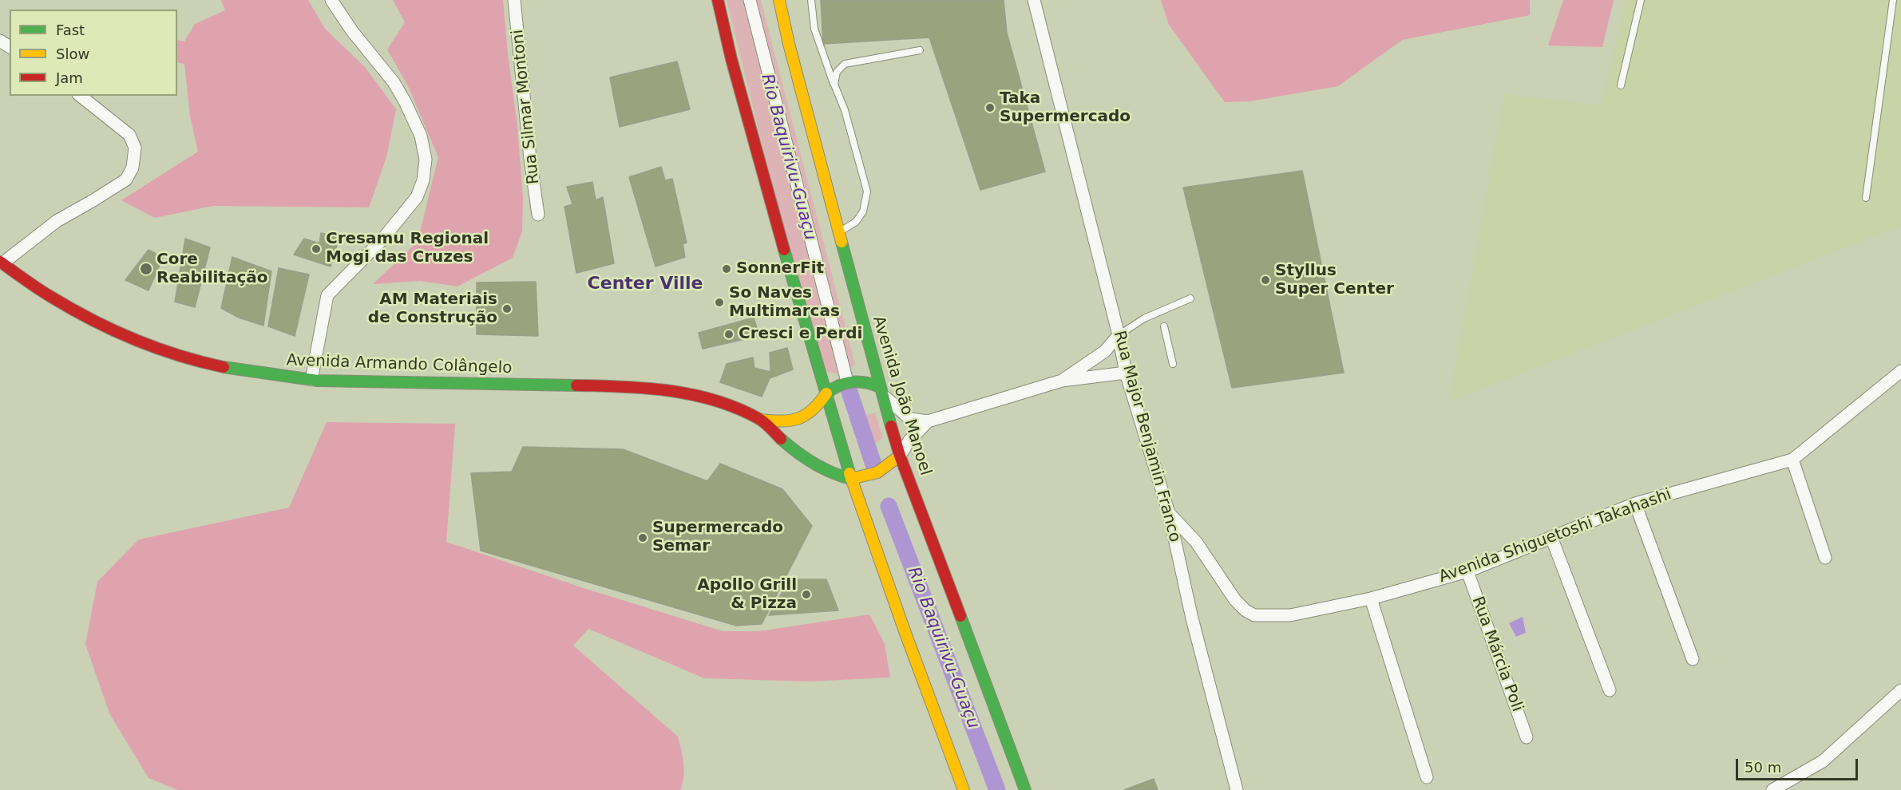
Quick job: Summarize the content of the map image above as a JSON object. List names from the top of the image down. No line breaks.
{"streets":{"main road":["Avenida Armando Colângelo","Avenida João Manoel"],"street":["Rua Silmar Montoni","Rua Major Benjamin Franco","Avenida Shiguetoshi Takahashi","Rua Márcia Poli"]},"crossings":[["Rua Major Benjamin Franco","Avenida Shiguetoshi Takahashi"],["Avenida Shiguetoshi Takahashi","Rua Márcia Poli"]],"districts":["Center Ville"],"water":["Rio Baquirivu-Guaçu"],"places":["Taka Supermercado","Cresamu Regional Mogi das Cruzes","Core Reabilitação","SonnerFit","Styllus Super Center","So Naves Multimarcas","AM Materiais de Construção","Cresci e Perdi","Supermercado Semar","Apollo Grill & Pizza"],"legend":["Fast","Slow","Jam"],"scale_bar":"50 m"}
